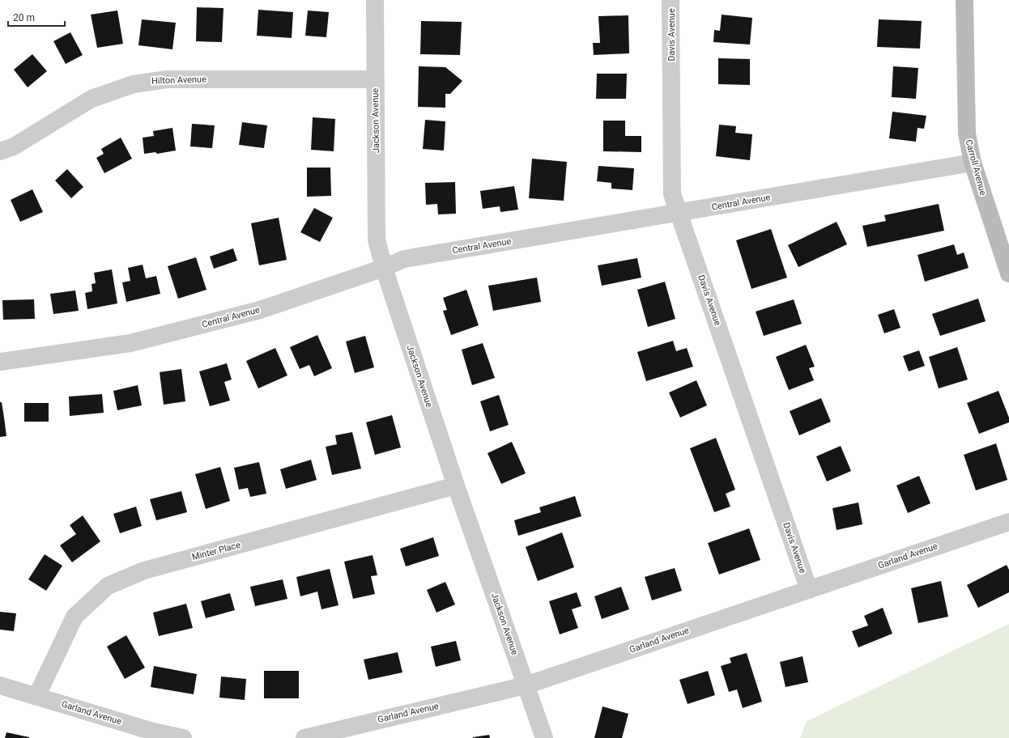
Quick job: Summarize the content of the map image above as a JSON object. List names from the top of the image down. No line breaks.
{"streets":{"main road":["Carroll Avenue"],"street":["Davis Avenue","Hilton Avenue","Jackson Avenue","Central Avenue","Minter Place","Garland Avenue"]},"crossings":[["Davis Avenue","Central Avenue"],["Davis Avenue","Garland Avenue"],["Hilton Avenue","Jackson Avenue"],["Jackson Avenue","Central Avenue"],["Jackson Avenue","Minter Place"],["Jackson Avenue","Garland Avenue"],["Carroll Avenue","Central Avenue"],["Minter Place","Garland Avenue"]],"scale_bar":"20 m"}
